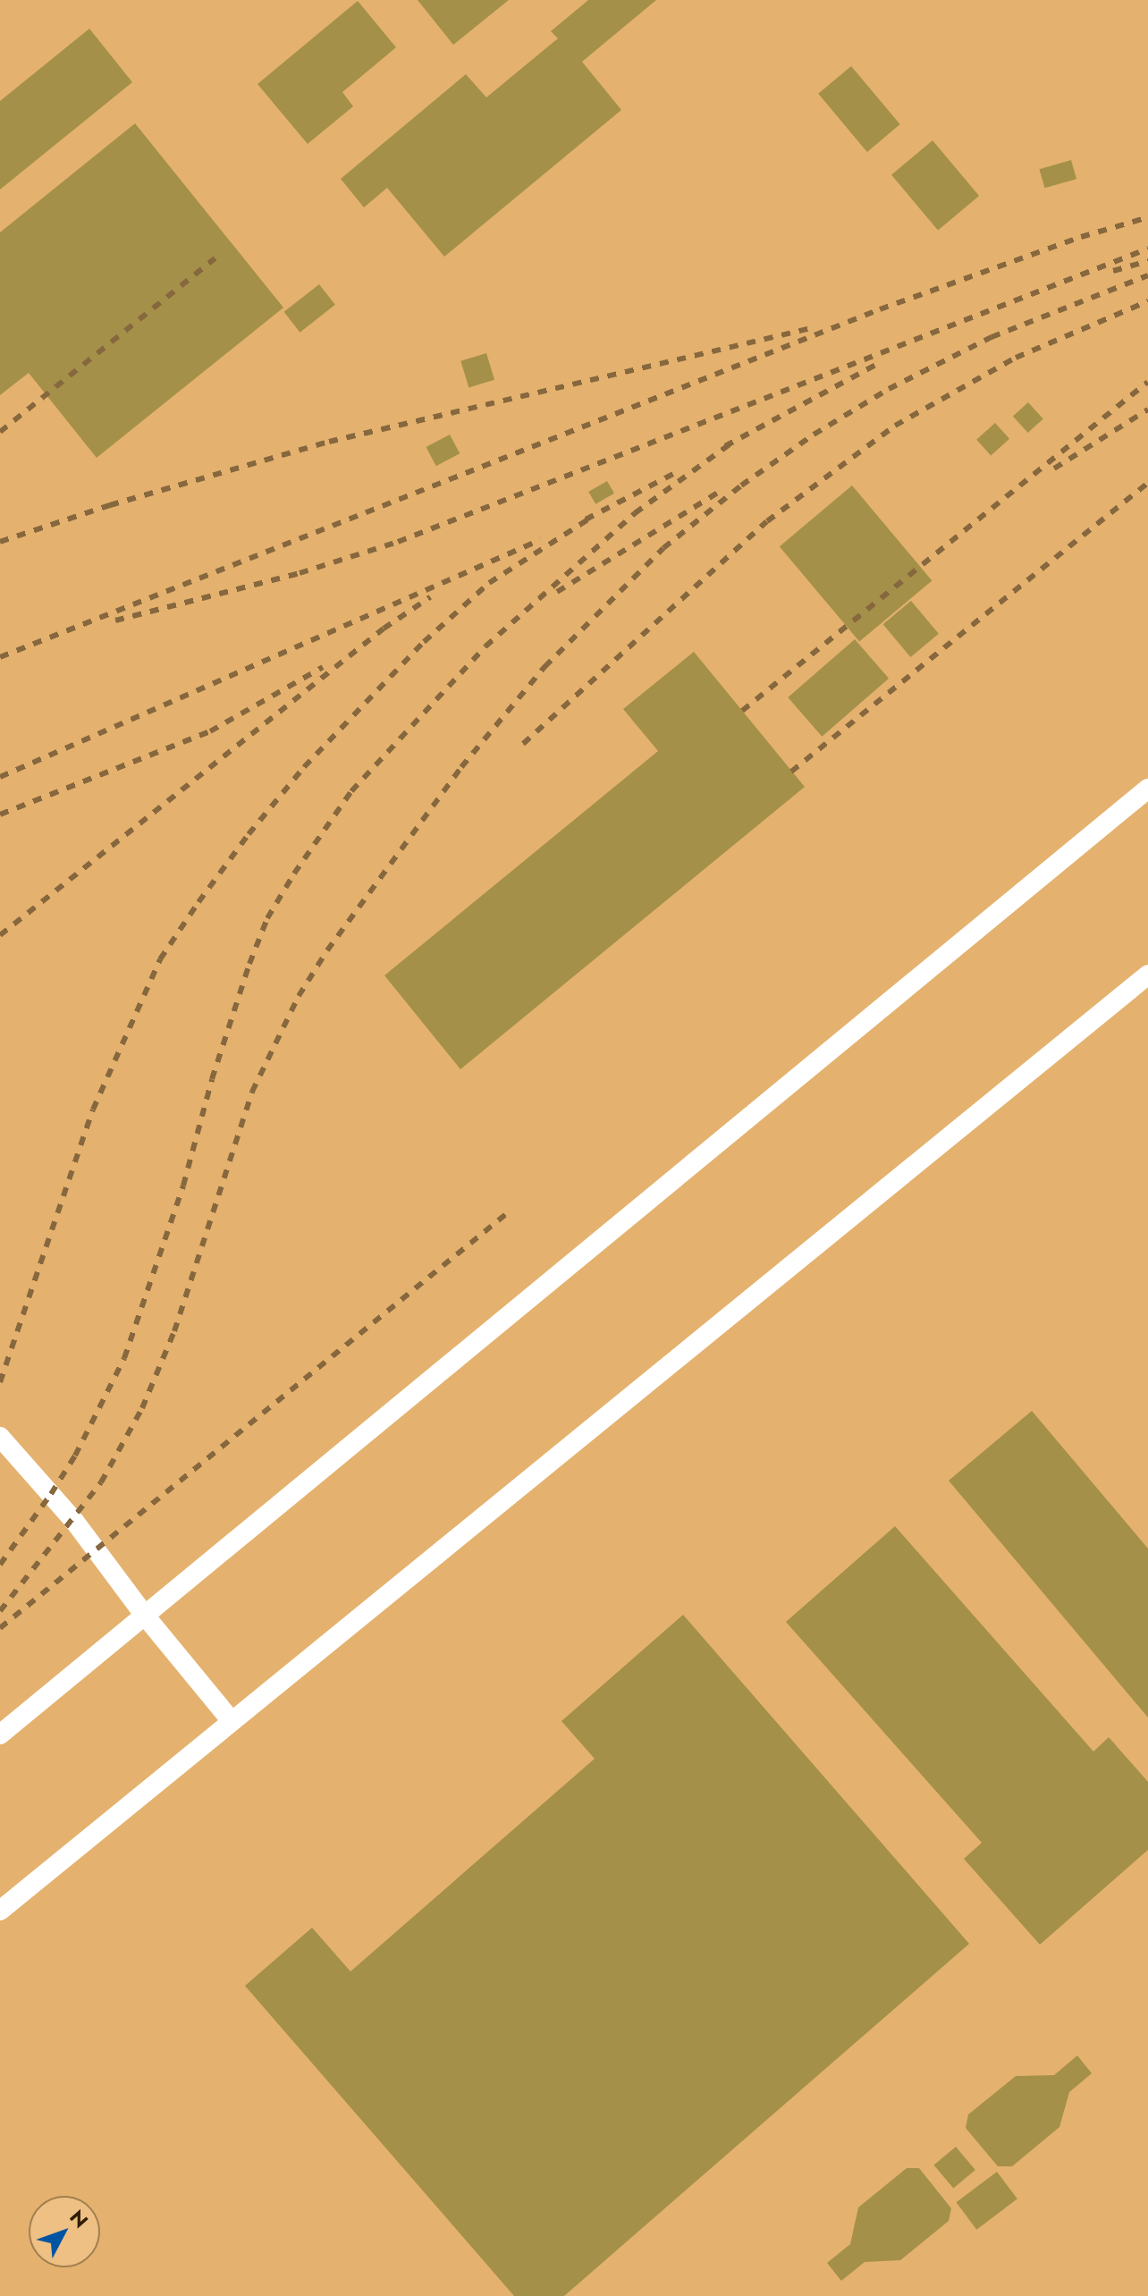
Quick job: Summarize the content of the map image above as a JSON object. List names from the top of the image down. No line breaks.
{"north":"top right"}
